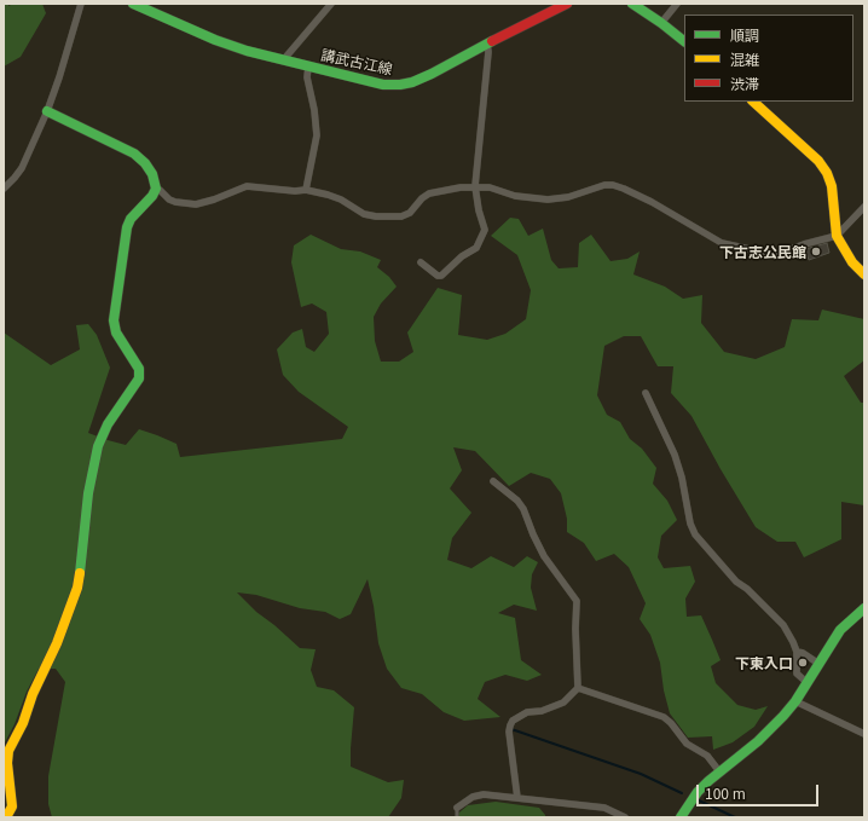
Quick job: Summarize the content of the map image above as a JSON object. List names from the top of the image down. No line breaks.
{"streets":{"street":["講武古江線"]},"places":["下古志公民館","下東入口"],"legend":["順調","混雑","渋滞"],"scale_bar":"100 m"}
